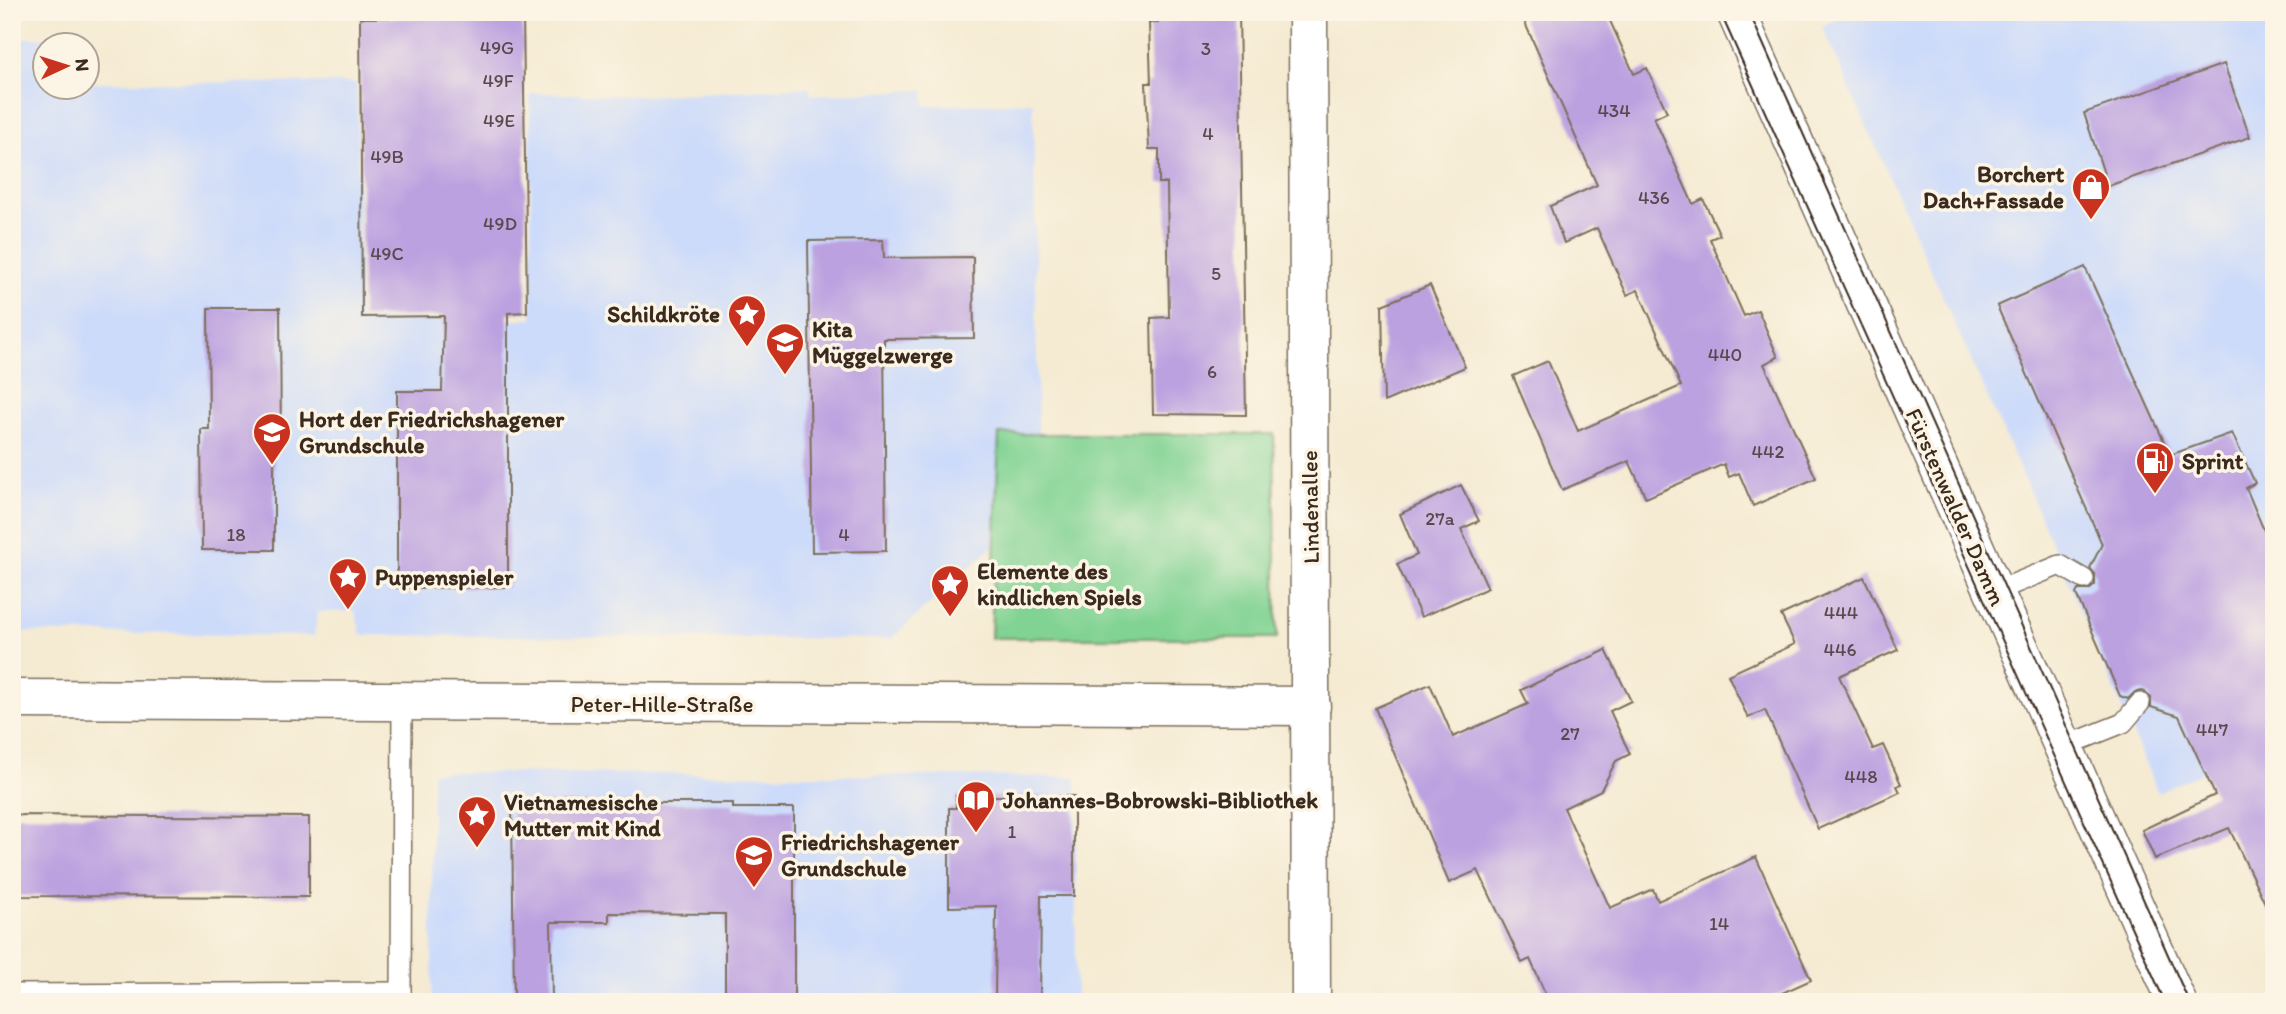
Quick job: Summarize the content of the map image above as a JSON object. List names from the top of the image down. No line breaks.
{"streets":{"street":["Lindenallee","Fürstenwalder Damm","Peter-Hille-Straße"]},"crossings":[["Lindenallee","Peter-Hille-Straße"]],"places":{"shop":["Borchert Dach+Fassade"],"place":["Schildkröte","Puppenspieler","Elemente des kindlichen Spiels","Vietnamesische Mutter mit Kind"],"school or university":["Kita Müggelzwerge","Hort der Friedrichshagener Grundschule","Friedrichshagener Grundschule"],"fuel station":["Sprint"],"library":["Johannes-Bobrowski-Bibliothek"]},"house_numbers":["49G","3","49F","434","49E","4","49B","436","49D","49C","5","440","6","442","27a","18","4","444","446","447","27","448","1","14"],"north":"right"}
